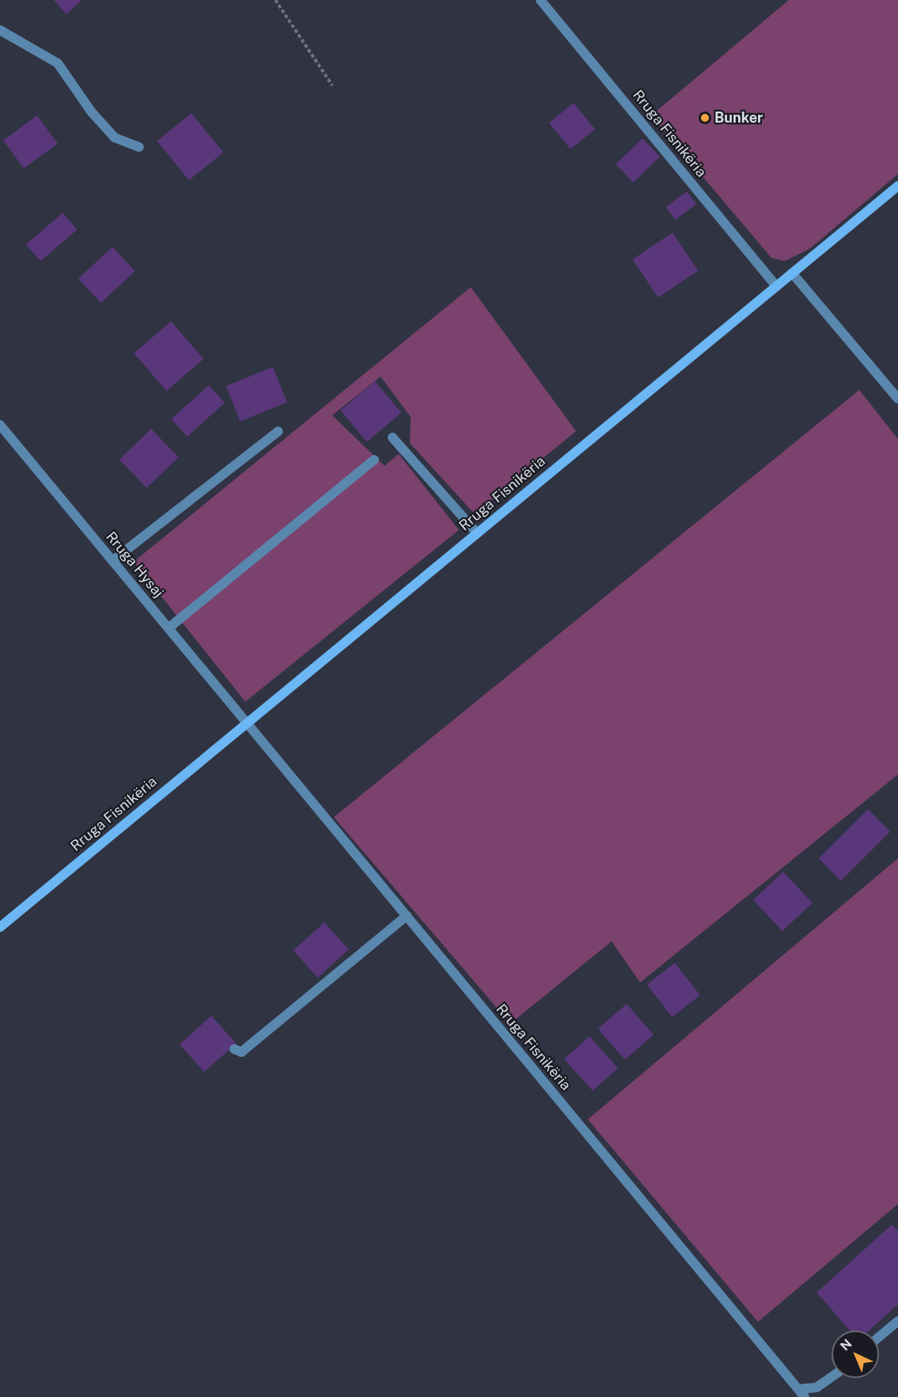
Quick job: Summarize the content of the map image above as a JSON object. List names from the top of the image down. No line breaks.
{"streets":{"street":["Rruga Fisnikëria","Rruga Hysaj"]},"crossings":[["Rruga Fisnikëria","Rruga Hysaj"]],"places":["Bunker"],"north":"top left"}
